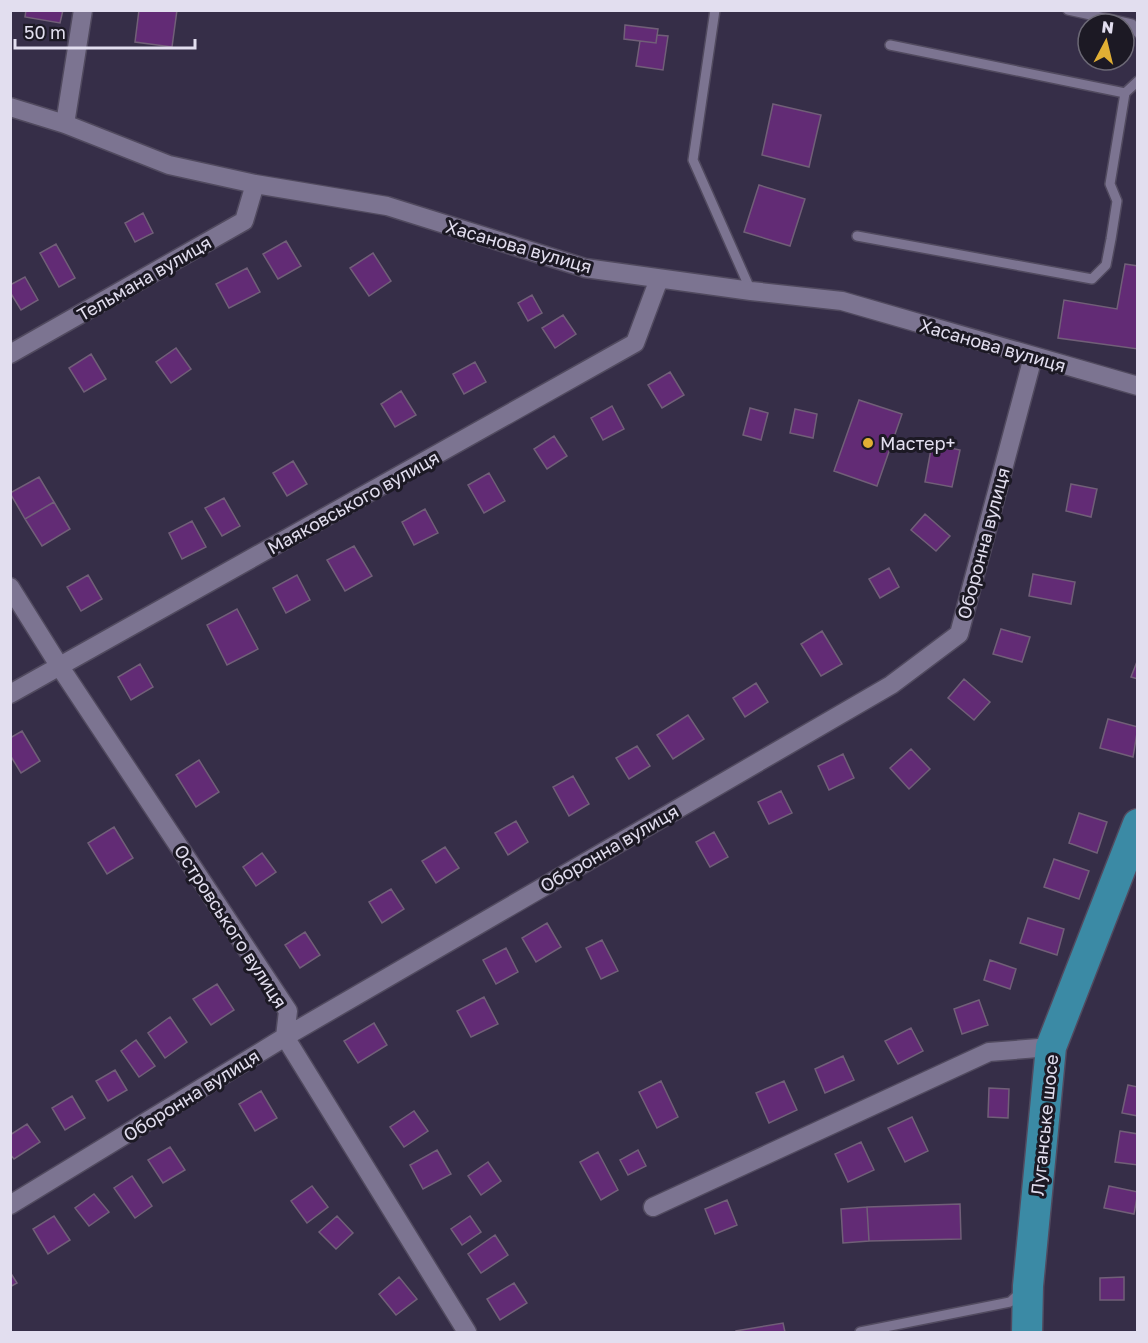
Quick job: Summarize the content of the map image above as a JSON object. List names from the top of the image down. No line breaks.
{"streets":{"main road":["Луганське шосе"],"street":["Хасанова вулиця","Тельмана вулиця","Маяковського вулиця","Оборонна вулиця","Островського вулиця"]},"crossings":[["Хасанова вулиця","Тельмана вулиця"],["Хасанова вулиця","Маяковського вулиця"],["Хасанова вулиця","Оборонна вулиця"],["Маяковського вулиця","Островського вулиця"],["Оборонна вулиця","Островського вулиця"]],"places":["Мастер+"],"scale_bar":"50 m","north":"top"}
